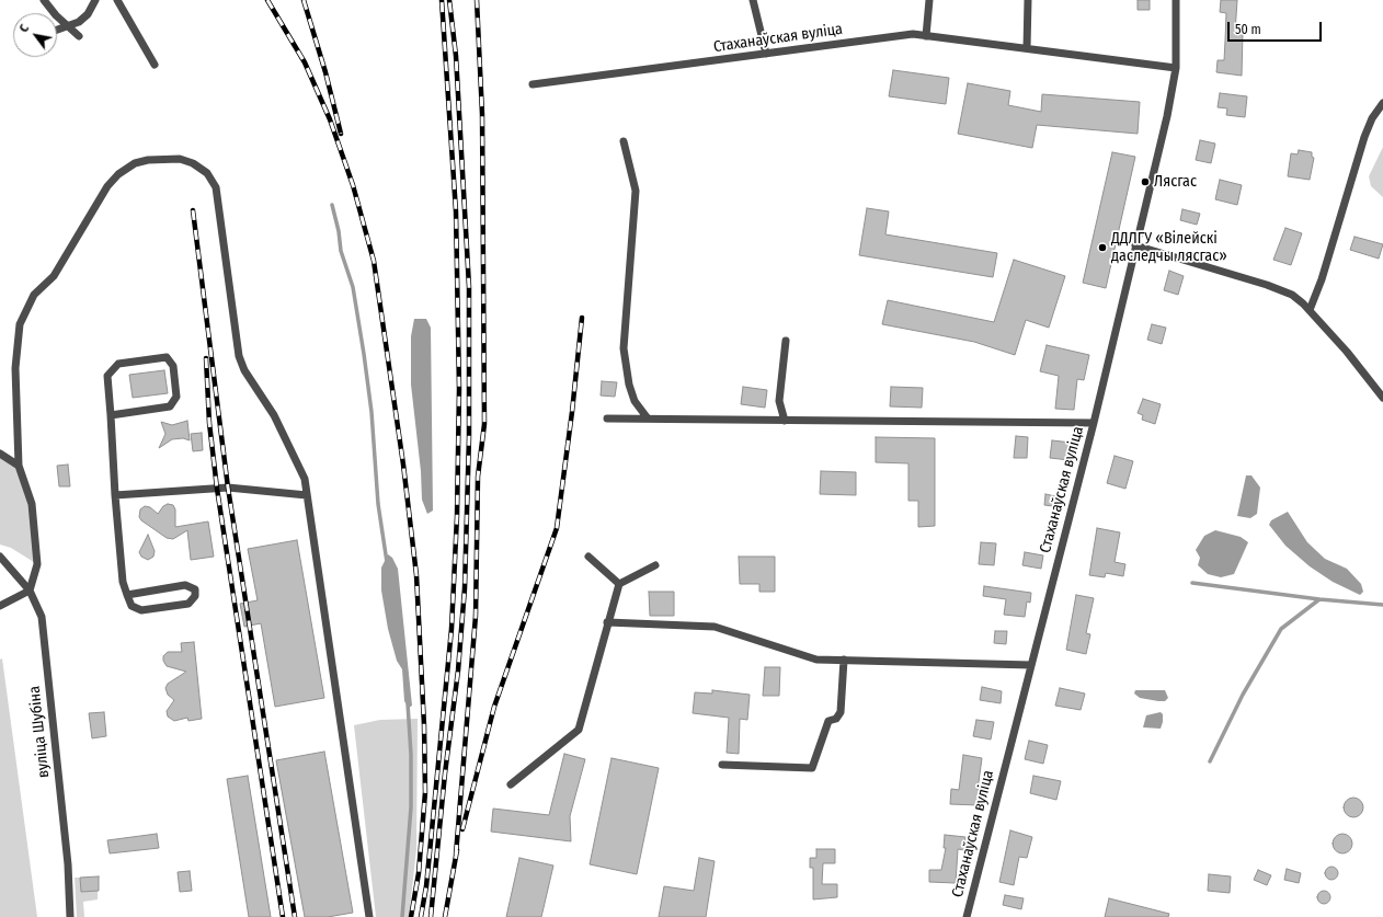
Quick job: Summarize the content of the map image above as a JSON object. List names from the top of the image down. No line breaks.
{"streets":{"street":["Стаханаўская вуліца","вуліца Шубіна"]},"places":["Лясгас","ДДЛГУ «Вілейскі даследчы лясгас»"],"scale_bar":"50 m","north":"top left"}
